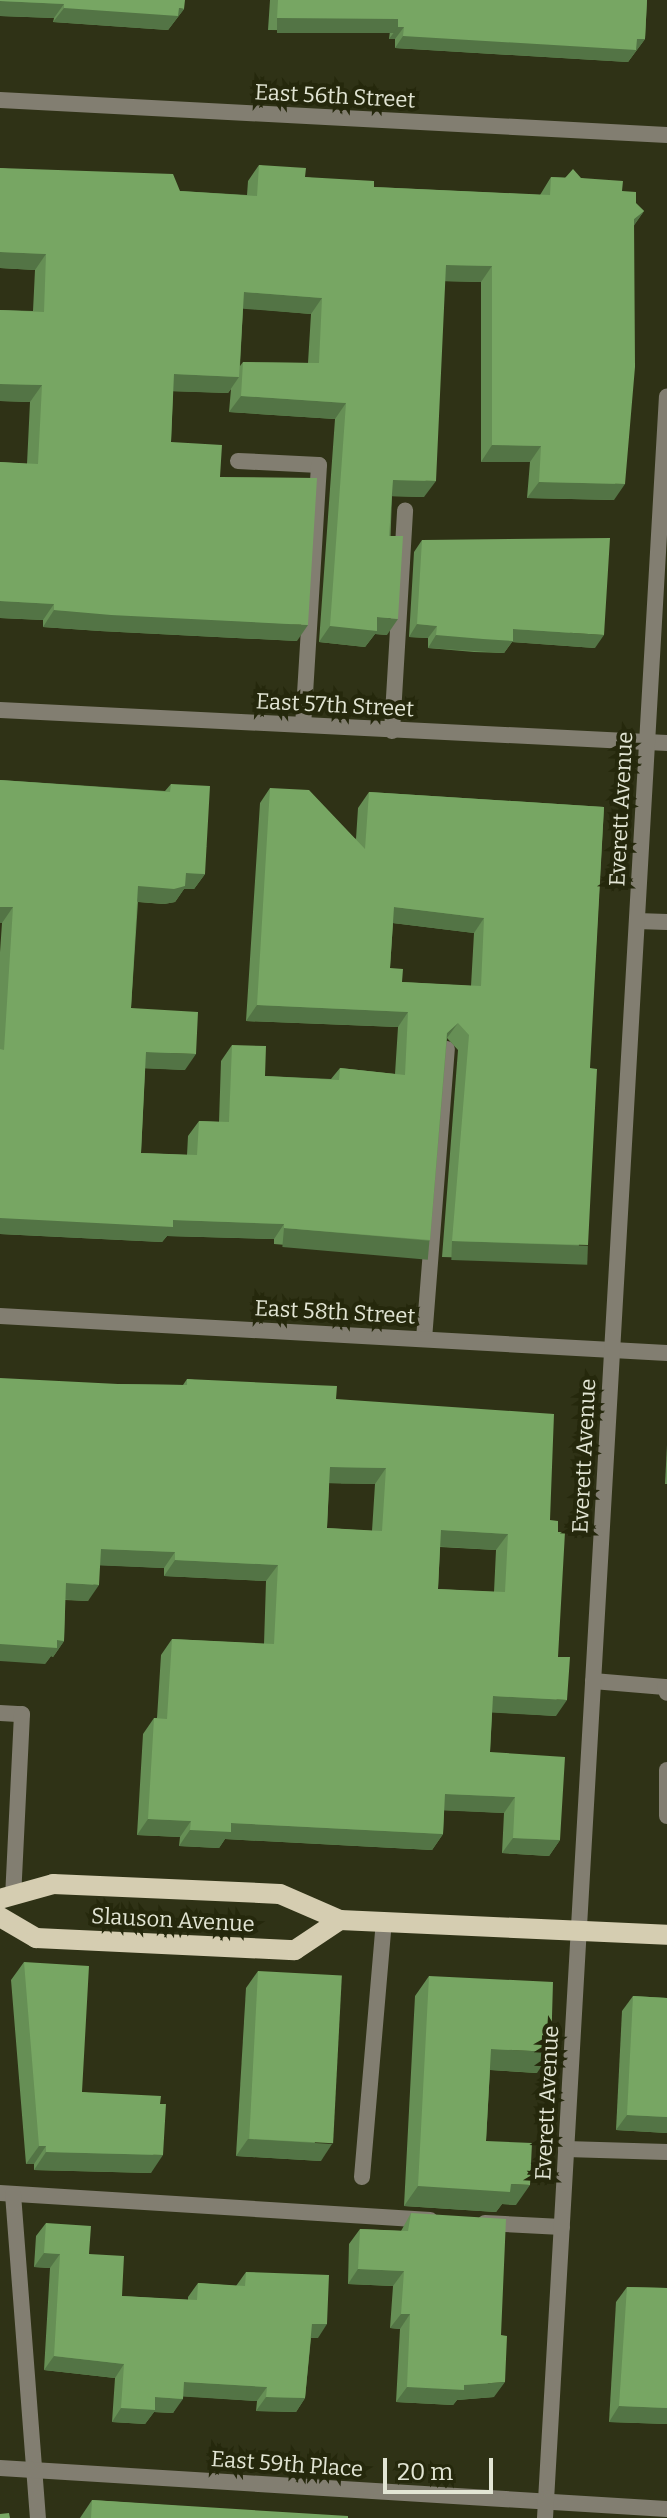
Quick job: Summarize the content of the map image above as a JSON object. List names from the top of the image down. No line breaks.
{"streets":{"main road":["Slauson Avenue"],"street":["East 56th Street","East 57th Street","Everett Avenue","East 58th Street","East 59th Place"]},"crossings":[["East 57th Street","Everett Avenue"],["Everett Avenue","East 58th Street"],["Everett Avenue","Slauson Avenue"],["Everett Avenue","East 59th Place"]],"scale_bar":"20 m"}
